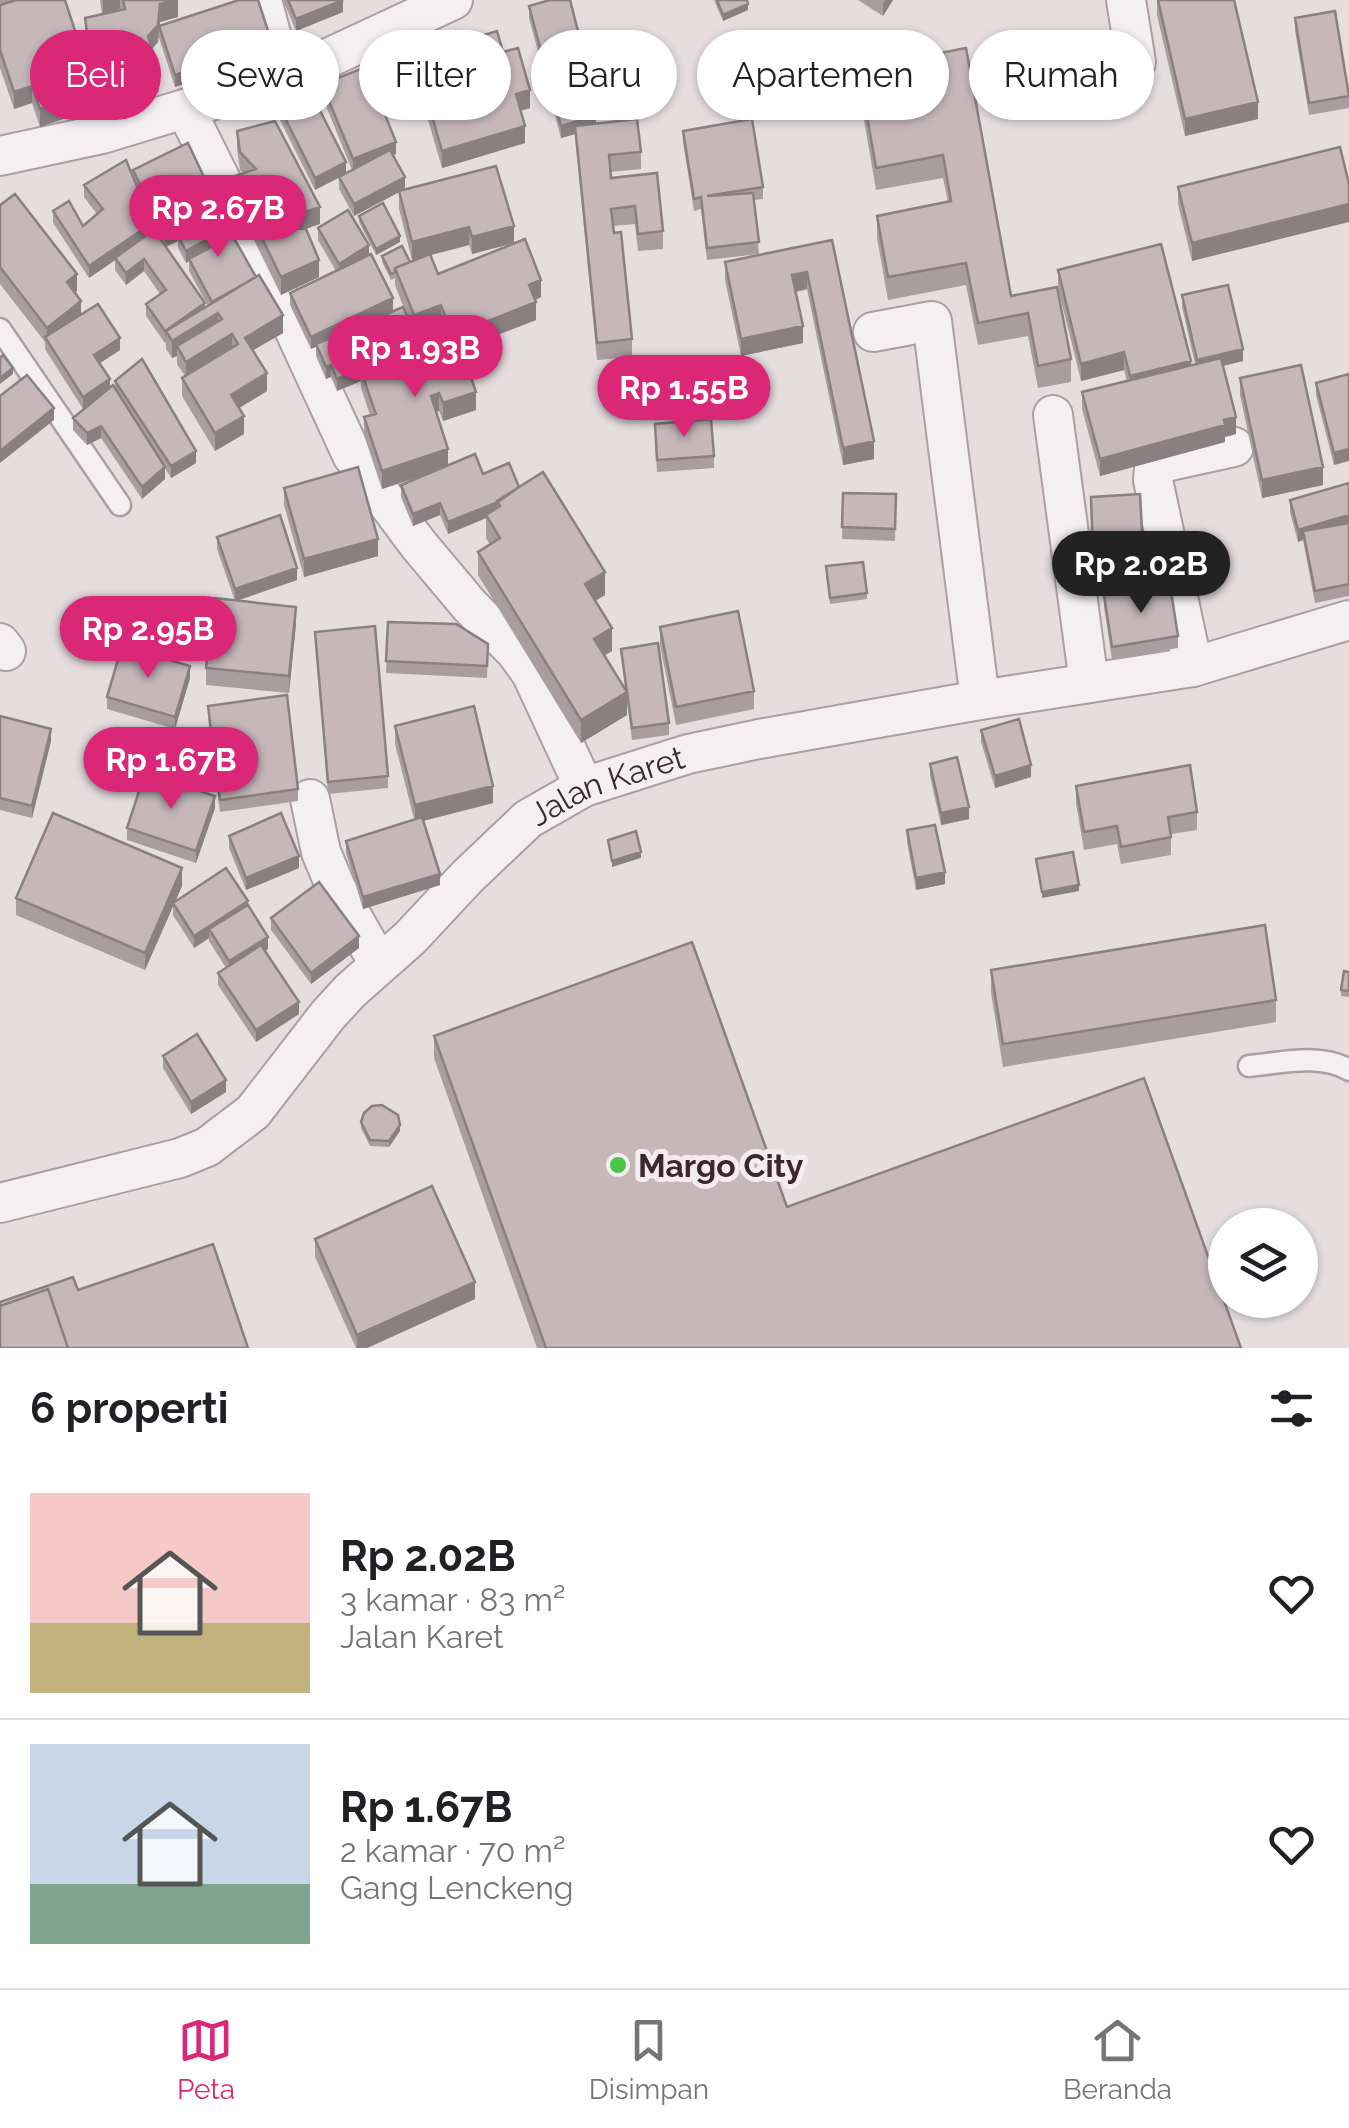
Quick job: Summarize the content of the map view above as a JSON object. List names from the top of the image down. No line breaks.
{"streets":{"street":["Jalan Karet"]},"places":["Margo City"],"page":{"chip":["Beli","Sewa","Filter","Baru","Apartemen","Rumah"],"price":["Rp 2.67B","Rp 1.93B","Rp 1.55B","Rp 2.02B","Rp 2.95B","Rp 1.67B"],"heading":"6 properti","list":[{"name":"Rp 2.02B","note":"3 kamar · 83 m² · Jalan Karet"},{"name":"Rp 1.67B","note":"2 kamar · 70 m² · Gang Lenckeng"}],"tabs":["Peta","Disimpan","Beranda"]}}
